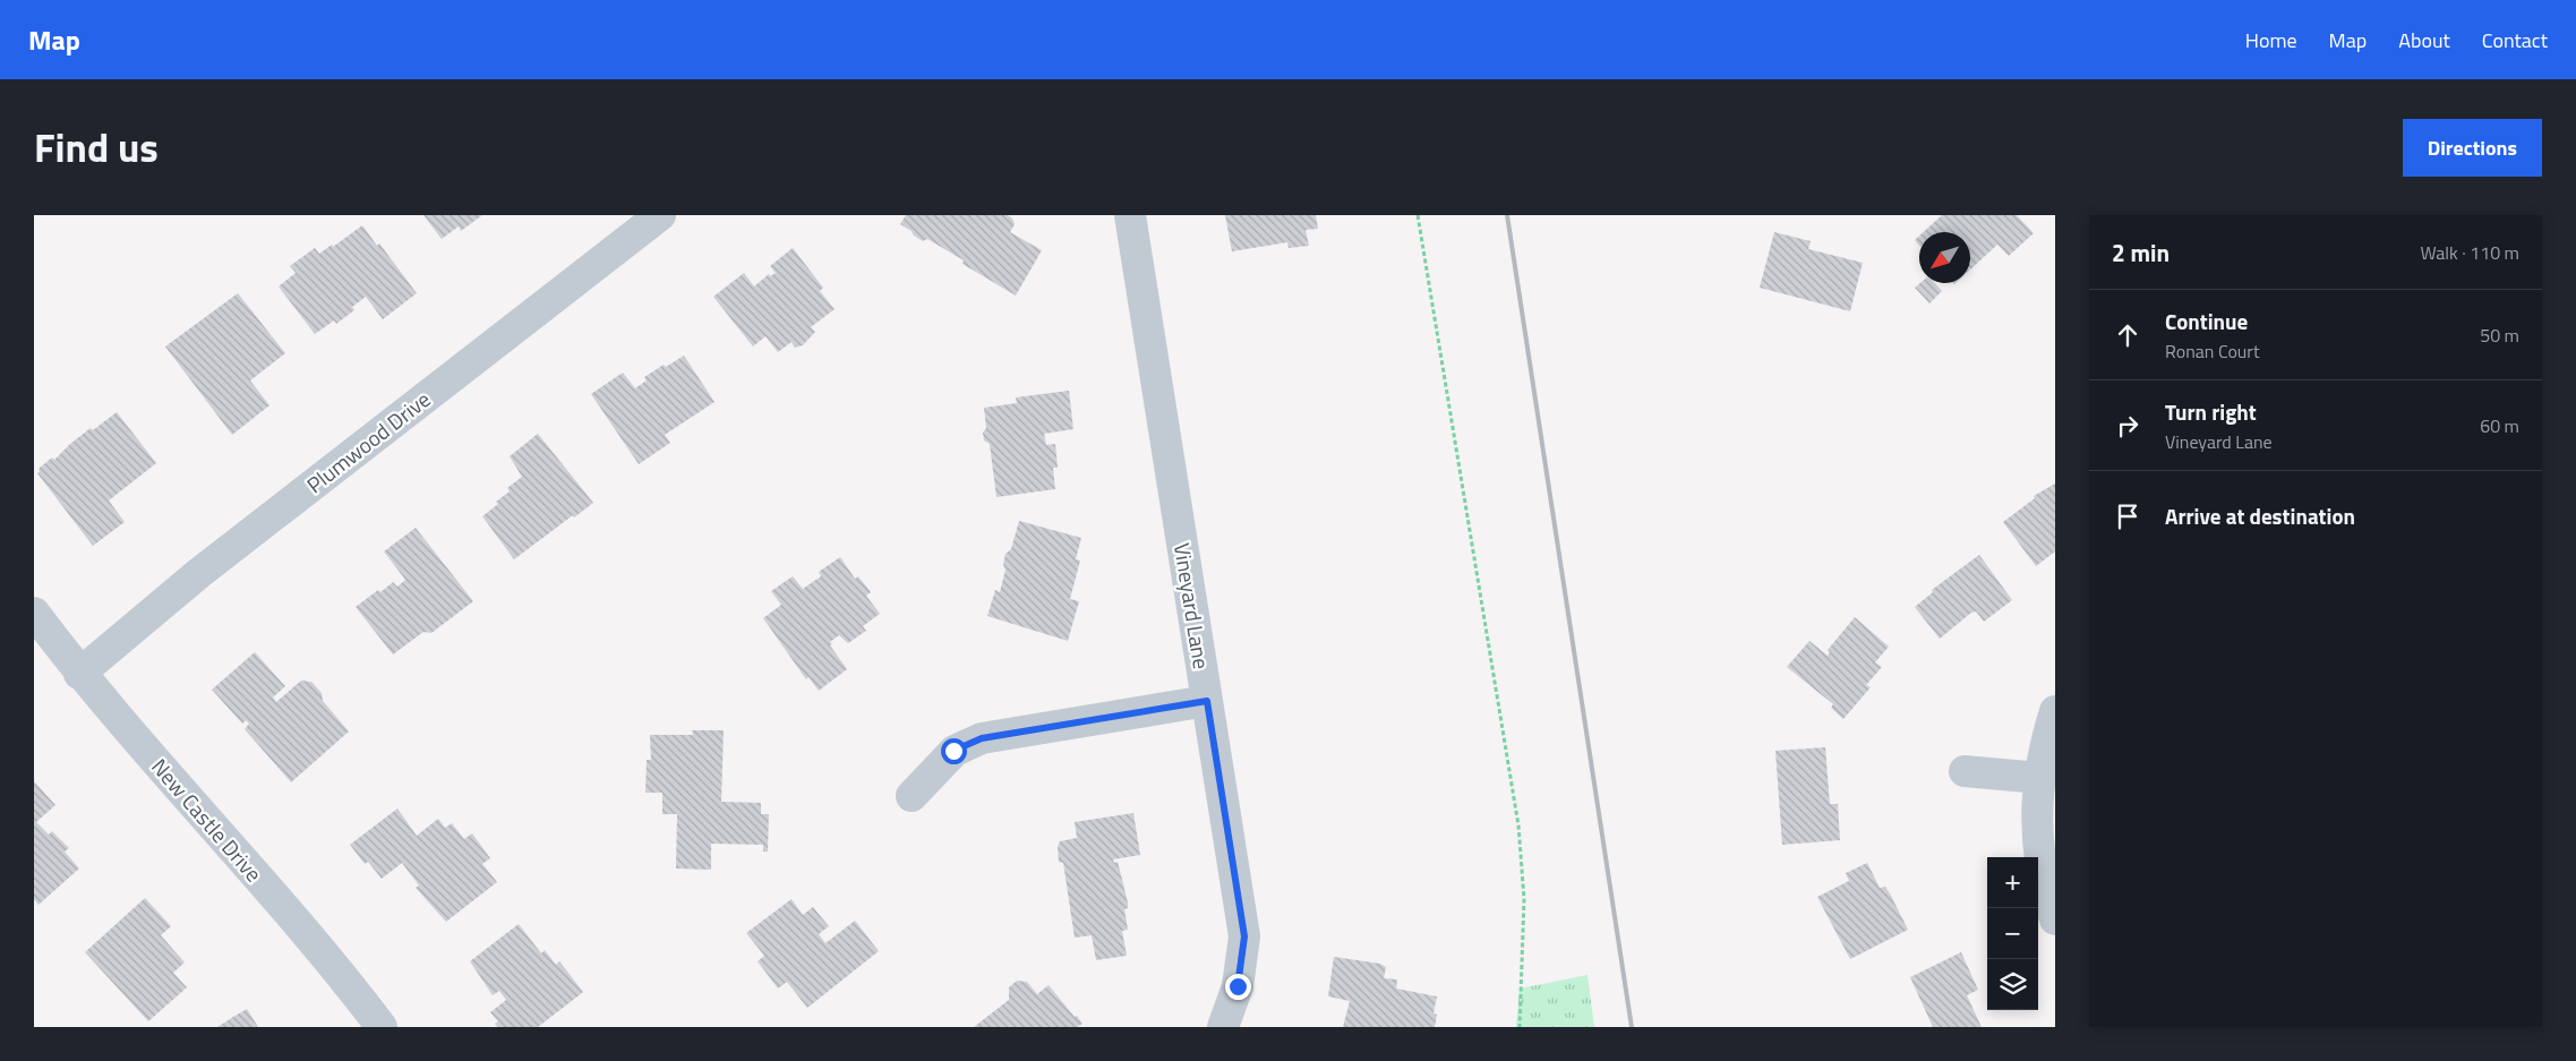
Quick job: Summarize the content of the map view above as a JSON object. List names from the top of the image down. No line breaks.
{"streets":{"street":["Plumwood Drive","Vineyard Lane","New Castle Drive"]},"crossings":[["Plumwood Drive","New Castle Drive"]],"north":"bottom left","page":{"header":"Map","nav":["Home","Map","About","Contact"],"title":"Find us","buttons":"Directions","heading":["2 min","Walk · 110 m"],"list":[["Continue","Ronan Court","50 m"],["Turn right","Vineyard Lane","60 m"],"Arrive at destination"],"map_buttons":["+","−"]}}
